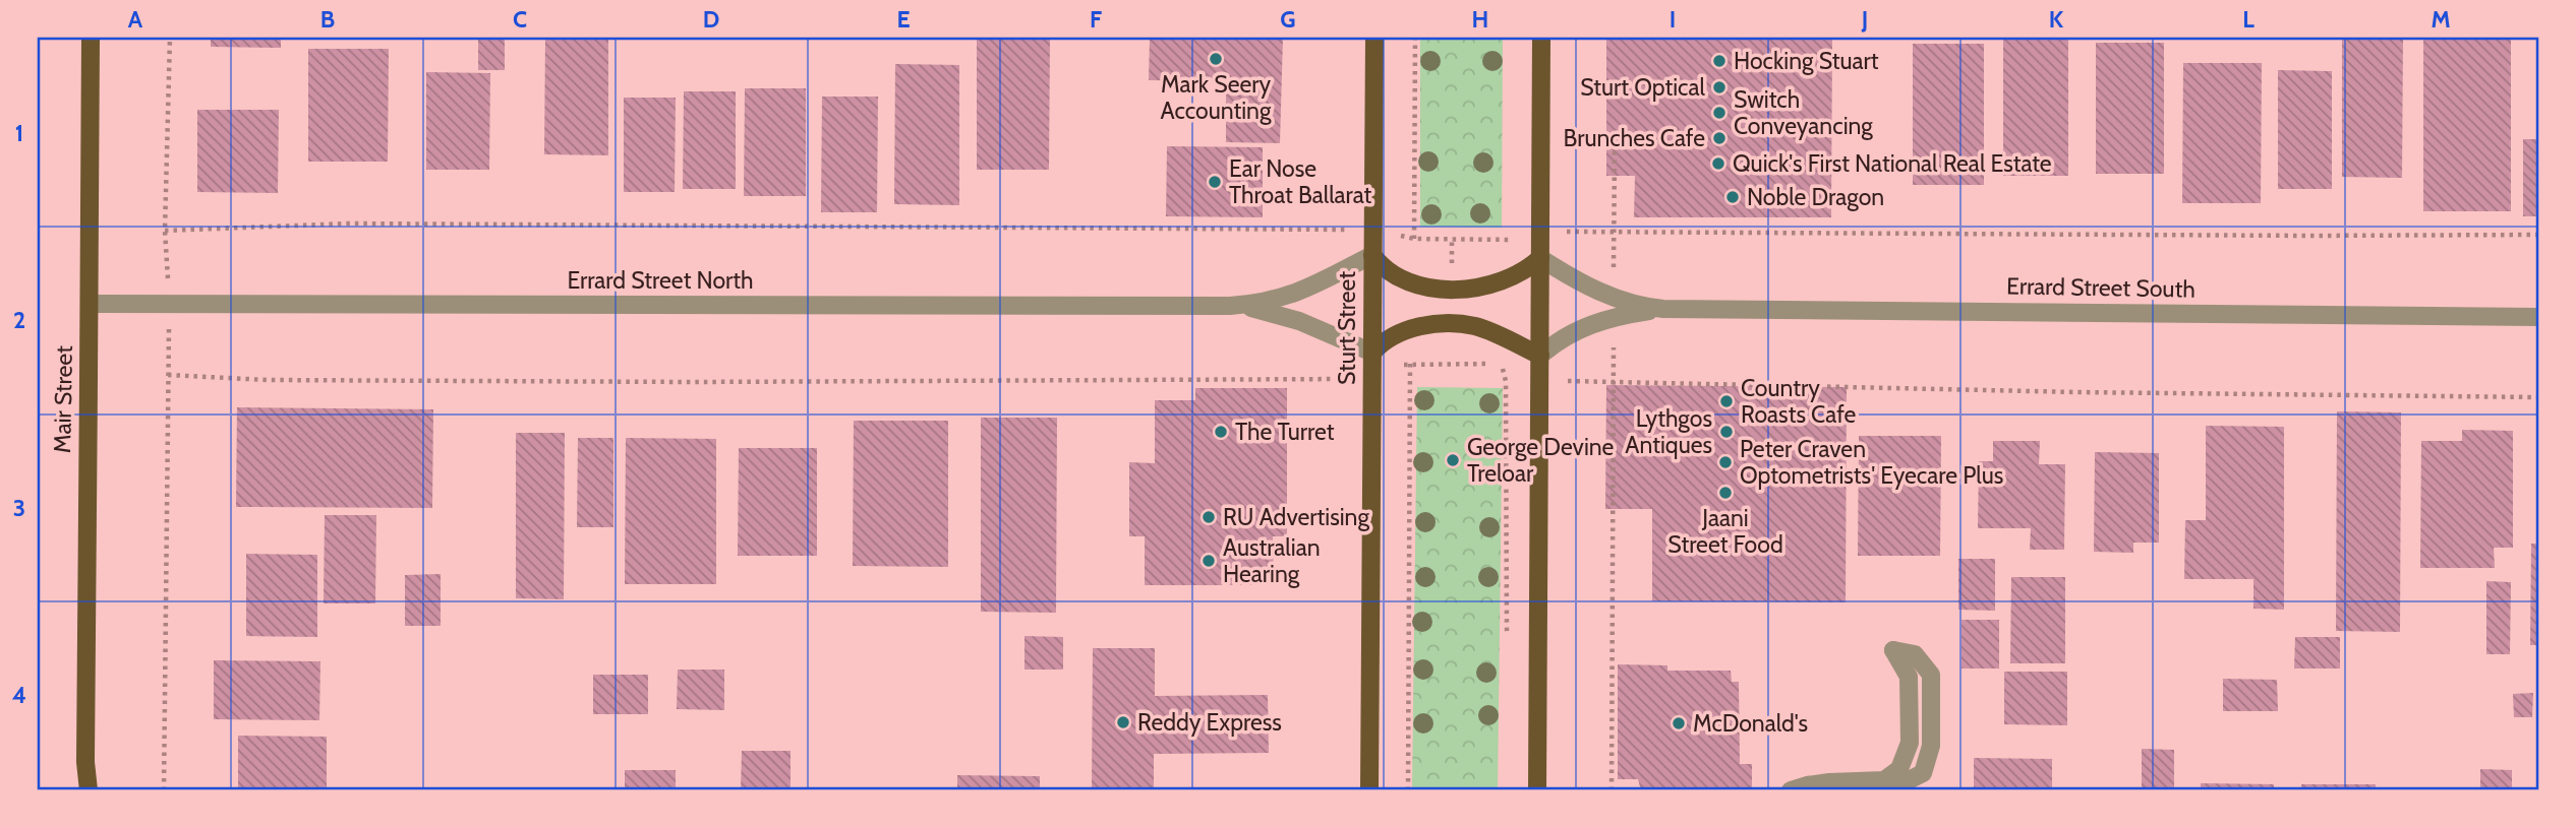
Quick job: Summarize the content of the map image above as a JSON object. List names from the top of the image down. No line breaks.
{"streets":{"main road":["Sturt Street","Mair Street"],"street":["Errard Street North","Errard Street South"]},"crossings":[["Errard Street North","Sturt Street"],["Errard Street North","Mair Street"]],"places":["Mark Seery Accounting","Hocking Stuart","Sturt Optical","Switch Conveyancing","Brunches Cafe","Quick's First National Real Estate","Ear Nose Throat Ballarat","Noble Dragon","Country Roasts Cafe","The Turret","Lythgos Antiques","George Devine Treloar","Peter Craven Optometrists' Eyecare Plus","Jaani Street Food","RU Advertising","Australian Hearing","Reddy Express","McDonald's"],"grid":{"columns":["A","B","C","D","E","F","G","H","I","J","K","L","M"],"rows":["1","2","3","4"]}}
